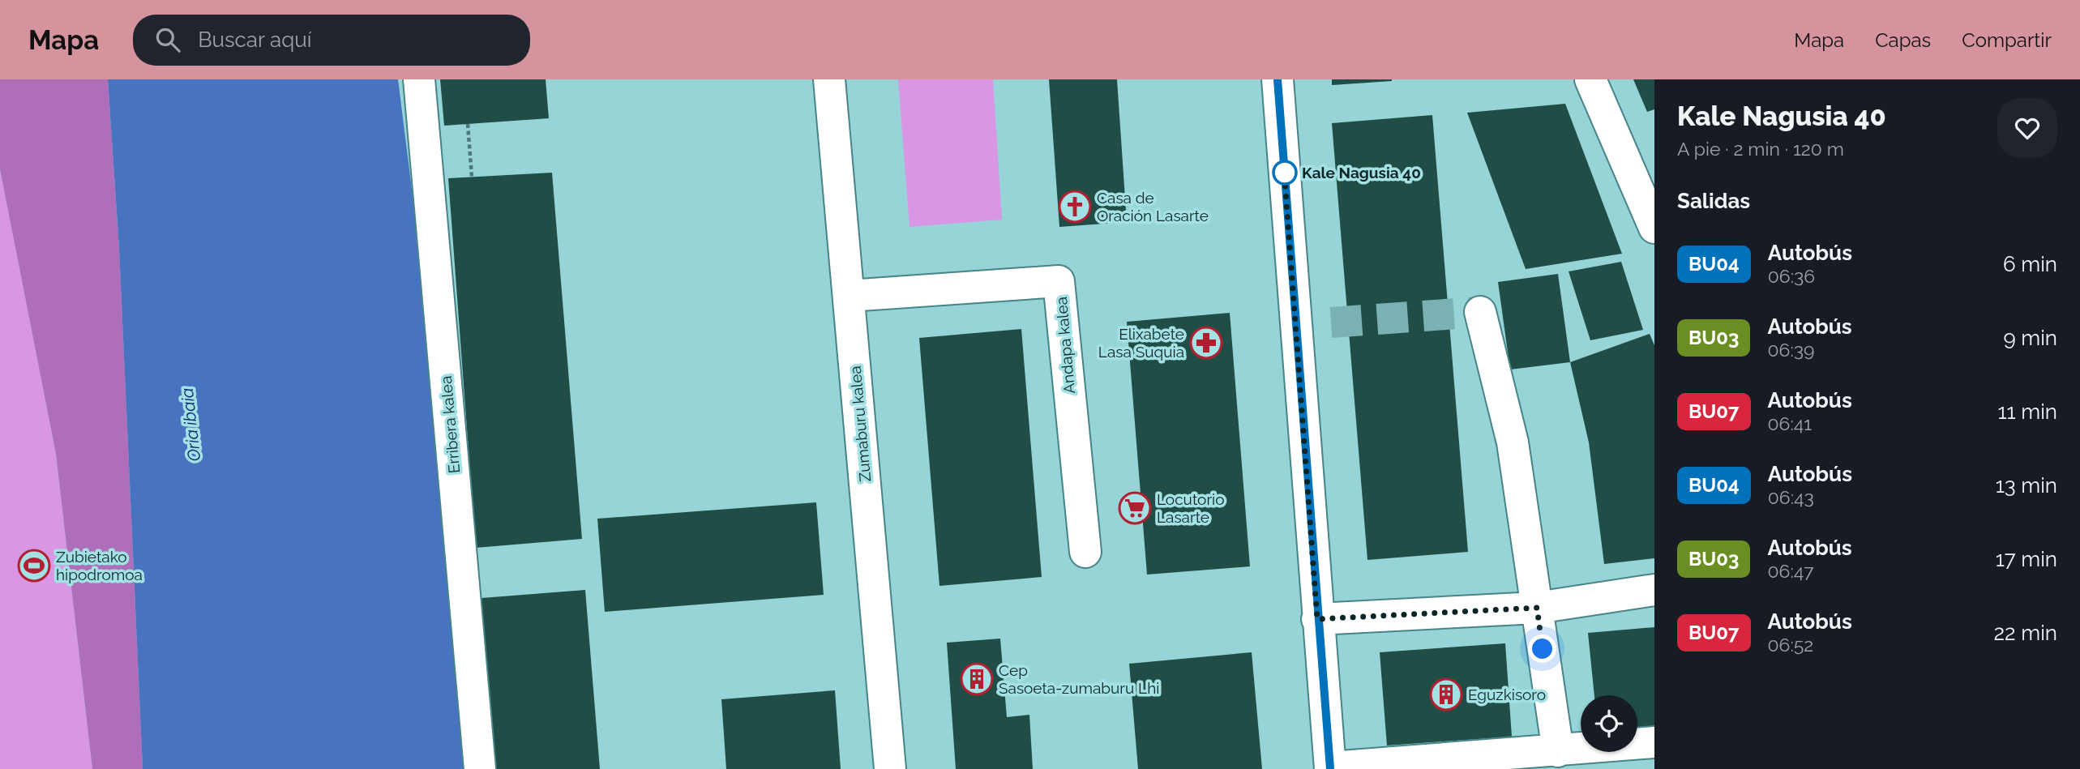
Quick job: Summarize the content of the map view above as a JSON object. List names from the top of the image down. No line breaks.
{"streets":{"street":["Andapa kalea","Zumaburu kalea","Erribera kalea"]},"crossings":[["Andapa kalea","Zumaburu kalea"]],"water":["Oria ibaia"],"places":{"other":["Kale Nagusia 40"],"church":["Casa de Oración Lasarte"],"pharmacy":["Elixabete Lasa Suquia"],"supermarket":["Locutorio Lasarte"],"sports":["Zubietako hipodromoa"],"building":["Cep Sasoeta-zumaburu Lhi","Eguzkisoro"]},"lines":["bus line BU04"],"page":{"header":"Mapa","search":"Buscar aquí","nav":["Mapa","Capas","Compartir"],"heading":[["Kale Nagusia 40","A pie · 2 min · 120 m"],"Salidas"],"list":[{"mark":"BU04","name":"Autobús","note":"06:36","value":"6 min"},{"mark":"BU03","name":"Autobús","note":"06:39","value":"9 min"},{"mark":"BU07","name":"Autobús","note":"06:41","value":"11 min"},{"mark":"BU04","name":"Autobús","note":"06:43","value":"13 min"},{"mark":"BU03","name":"Autobús","note":"06:47","value":"17 min"},{"mark":"BU07","name":"Autobús","note":"06:52","value":"22 min"}]}}
